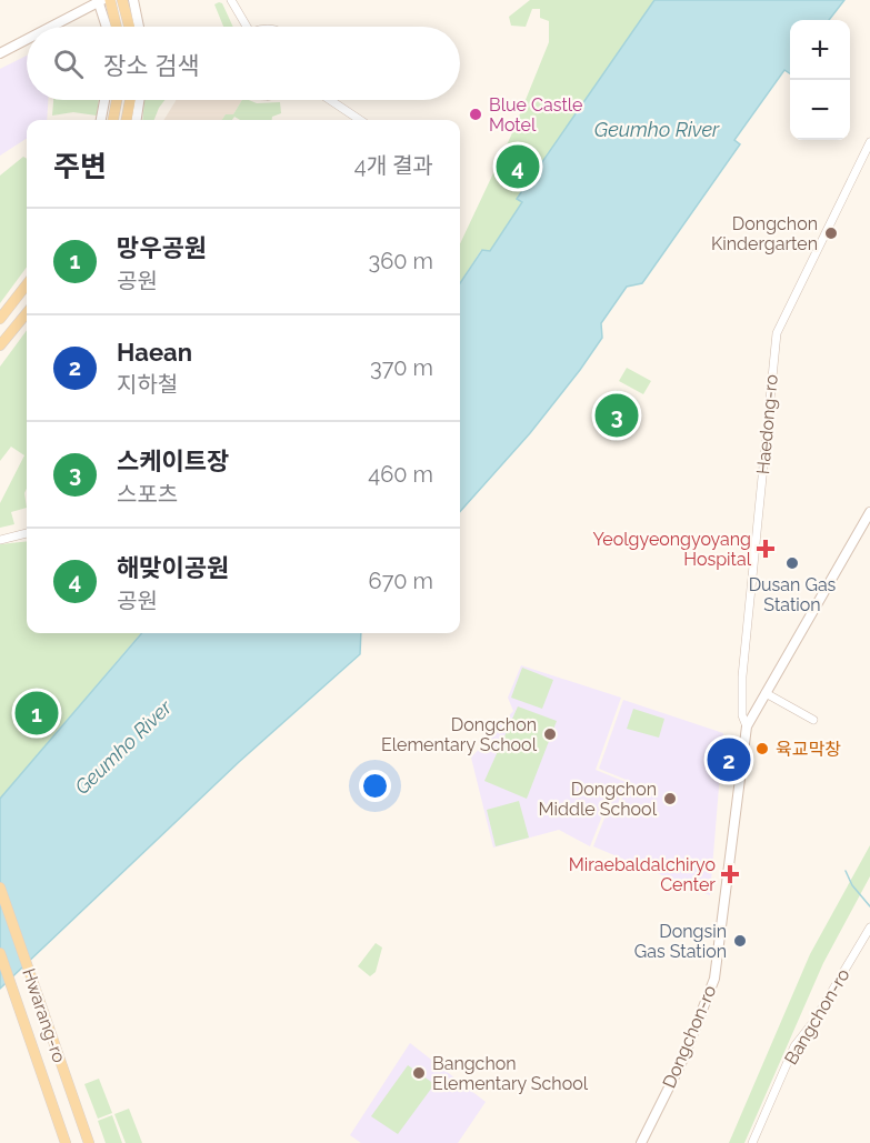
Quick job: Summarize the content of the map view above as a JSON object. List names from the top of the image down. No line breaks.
{"streets":{"main road":["Hwarang-ro","Dongchon-ro"],"street":["Haedong-ro","Bangchon-ro"]},"crossings":[["Haedong-ro","Dongchon-ro"]],"water":["Geumho River"],"places":{"other":["Blue Castle Motel","Dongchon Kindergarten","Dusan Gas Station","Dongchon Elementary School","육교막창","Dongchon Middle School","Dongsin Gas Station","Bangchon Elementary School"],"health":["Yeolgyeongyoyang Hospital","Miraebaldalchiryo Center"]},"page":{"map_buttons":["+","−"],"search":"장소 검색","heading":["주변","4개 결과"],"pins":["4","3","1","2"],"list":[{"mark":"1","name":"망우공원","note":"공원","value":"360 m"},{"mark":"2","name":"Haean","note":"지하철","value":"370 m"},{"mark":"3","name":"스케이트장","note":"스포츠","value":"460 m"},{"mark":"4","name":"해맞이공원","note":"공원","value":"670 m"}]}}
